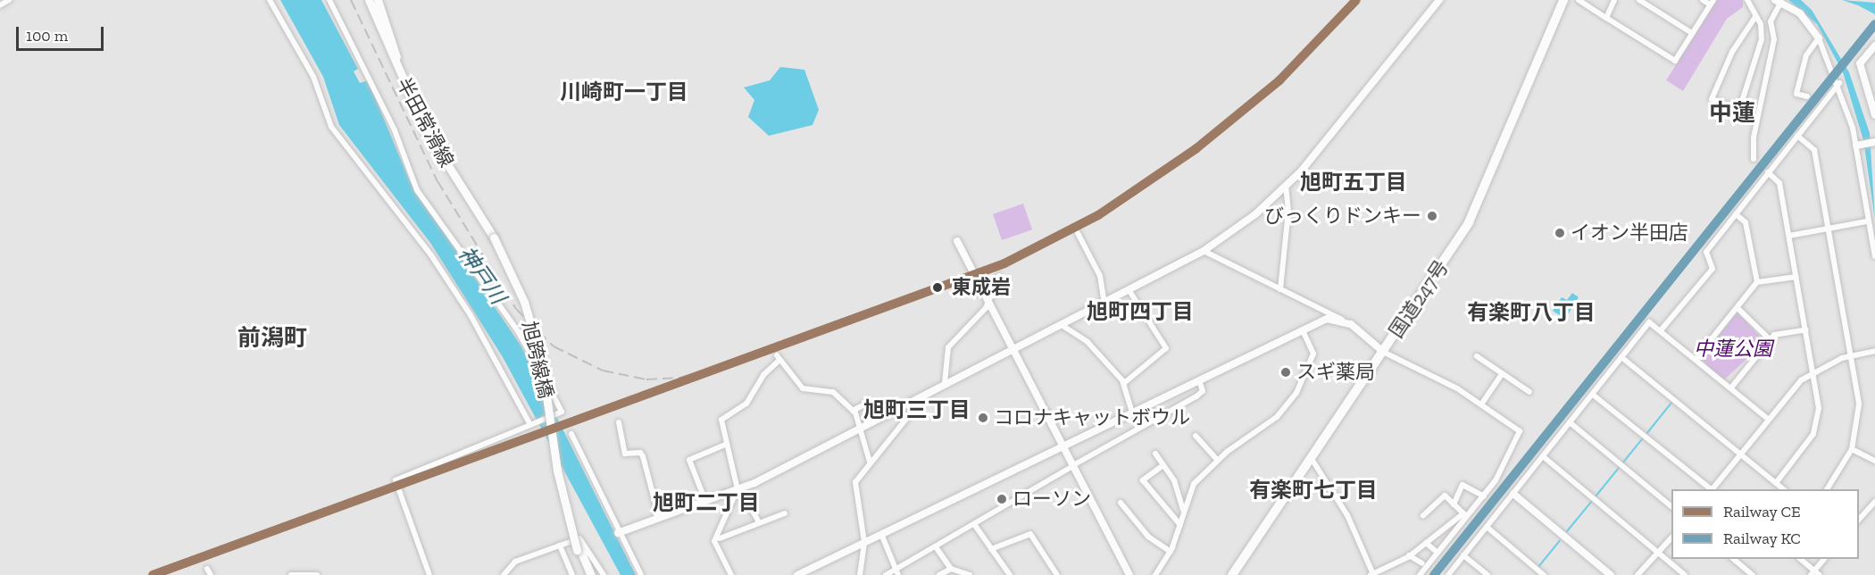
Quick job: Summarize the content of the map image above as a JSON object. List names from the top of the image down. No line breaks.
{"streets":{"highway":["国道247号"],"main road":["半田常滑線","旭跨線橋"]},"crossings":[["半田常滑線","旭跨線橋"]],"districts":["川崎町一丁目","中蓮","旭町五丁目","旭町四丁目","有楽町八丁目","前潟町","旭町三丁目","有楽町七丁目","旭町二丁目"],"water":["神戸川"],"parks":["中蓮公園"],"places":["びっくりドンキー","イオン半田店","東成岩","スギ薬局","コロナキャットボウル","ローソン"],"lines":["rail line CE","rail line KC"],"legend":["Railway CE","Railway KC"],"scale_bar":"100 m"}
